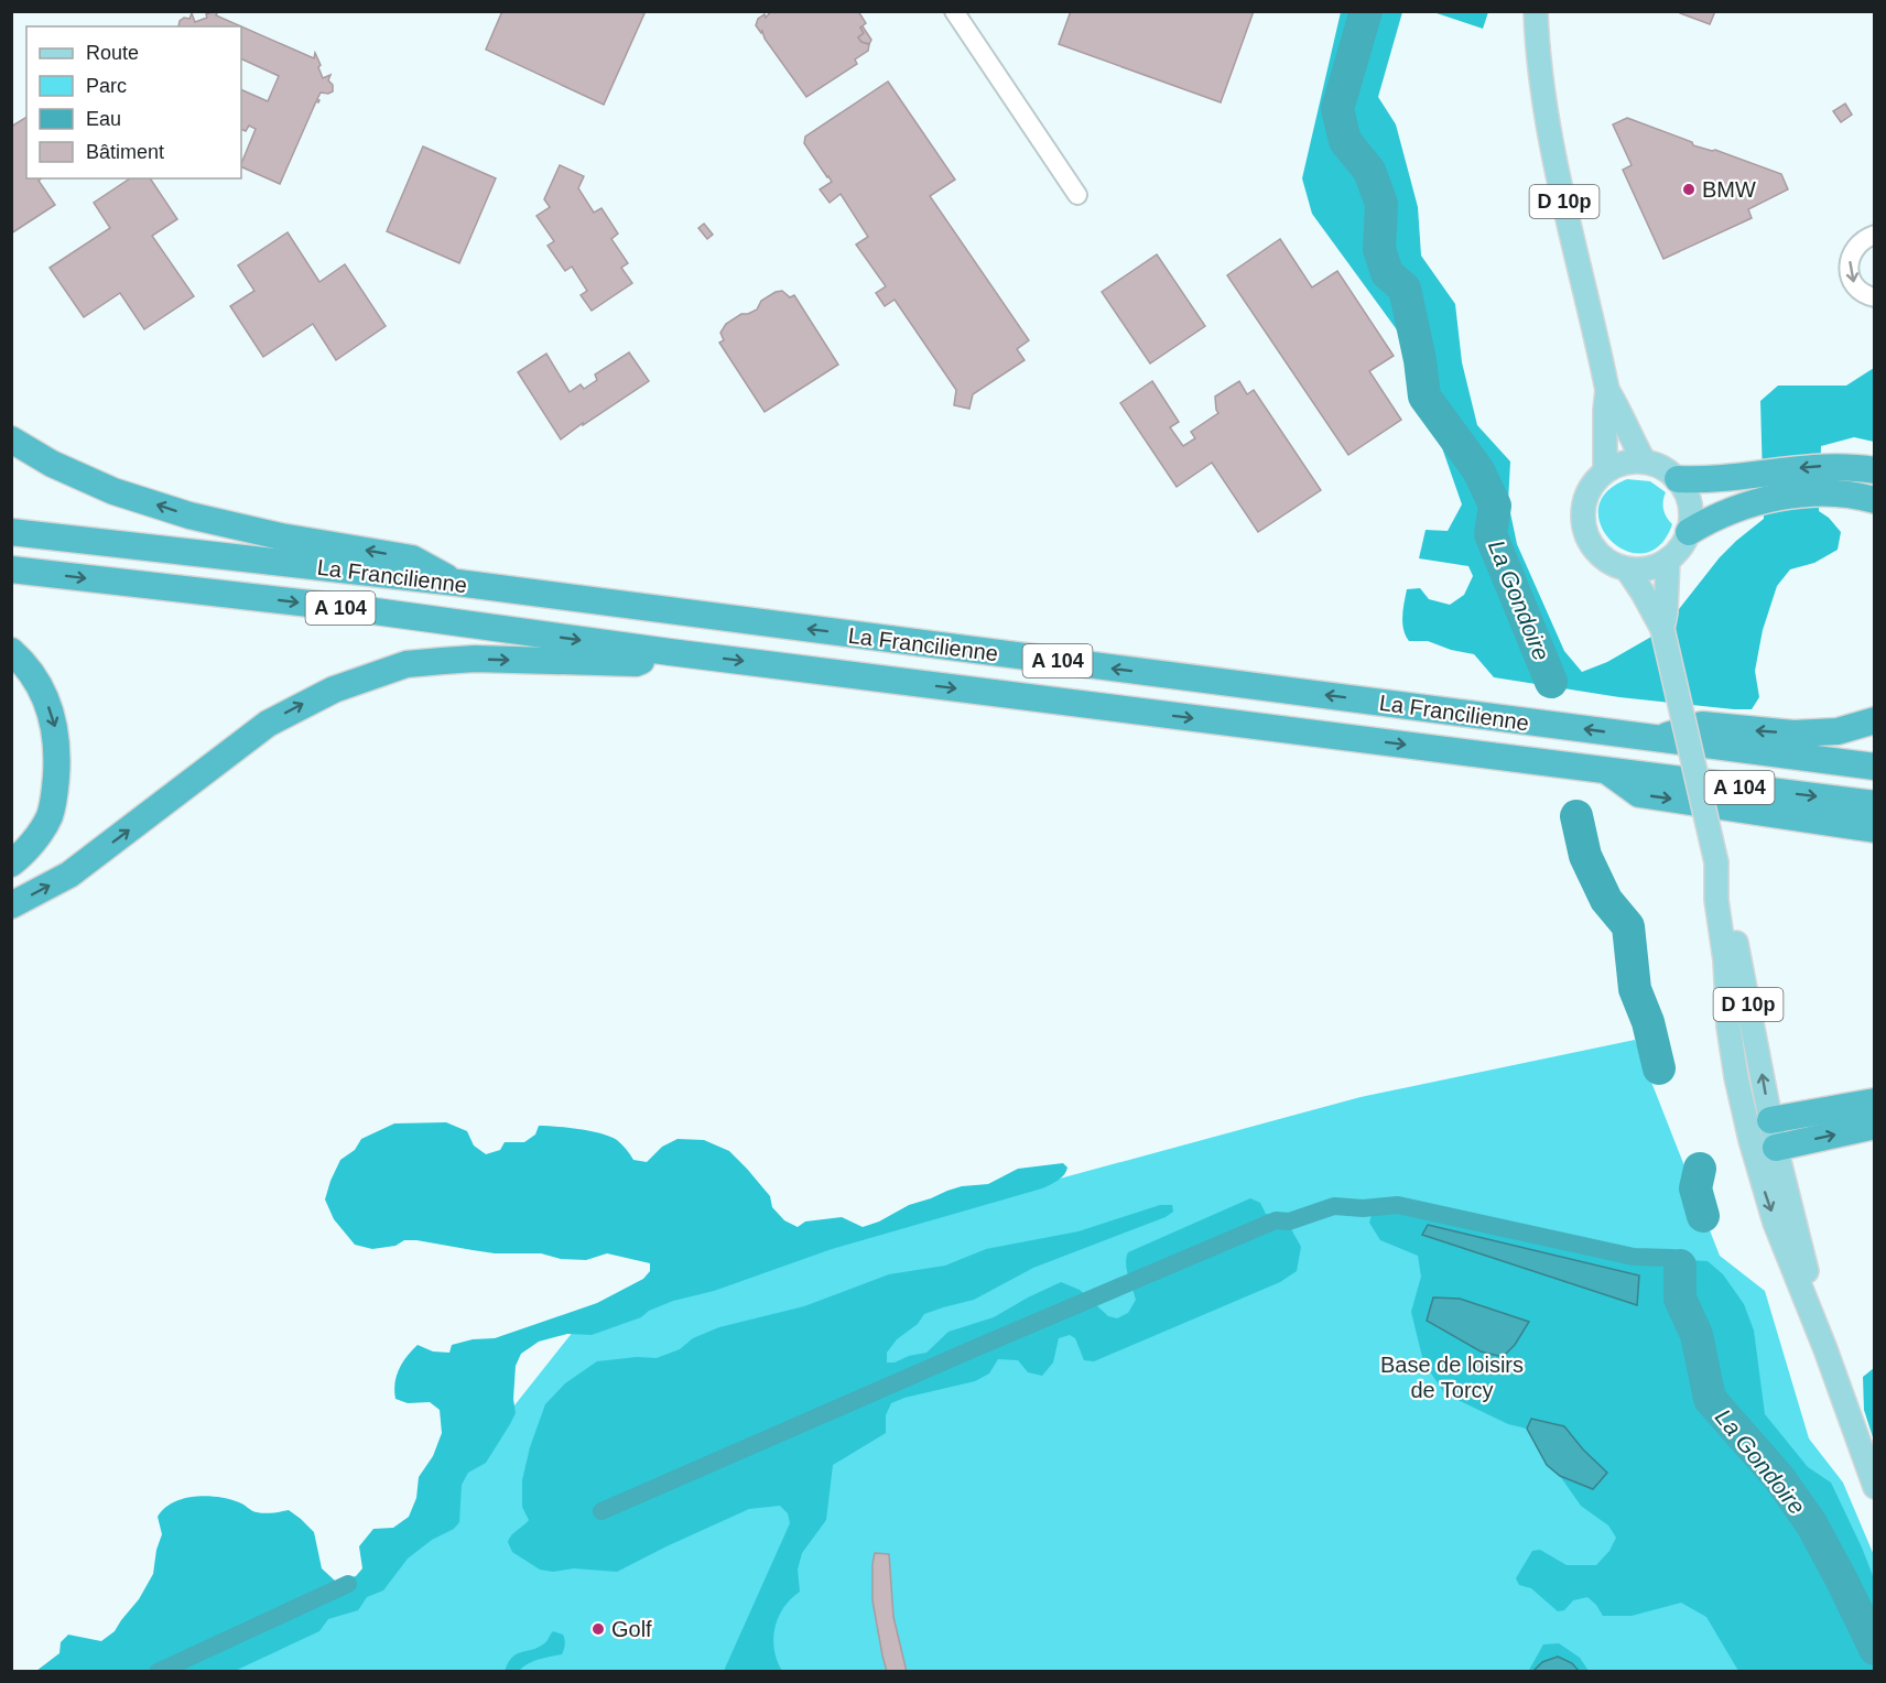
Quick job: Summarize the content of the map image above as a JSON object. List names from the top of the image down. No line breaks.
{"streets":{"highway":["La Francilienne","A 104"],"main road":["D 10p"]},"water":["La Gondoire"],"parks":["Base de loisirs de Torcy"],"places":["BMW","Golf"],"legend":["Route","Parc","Eau","Bâtiment"]}
